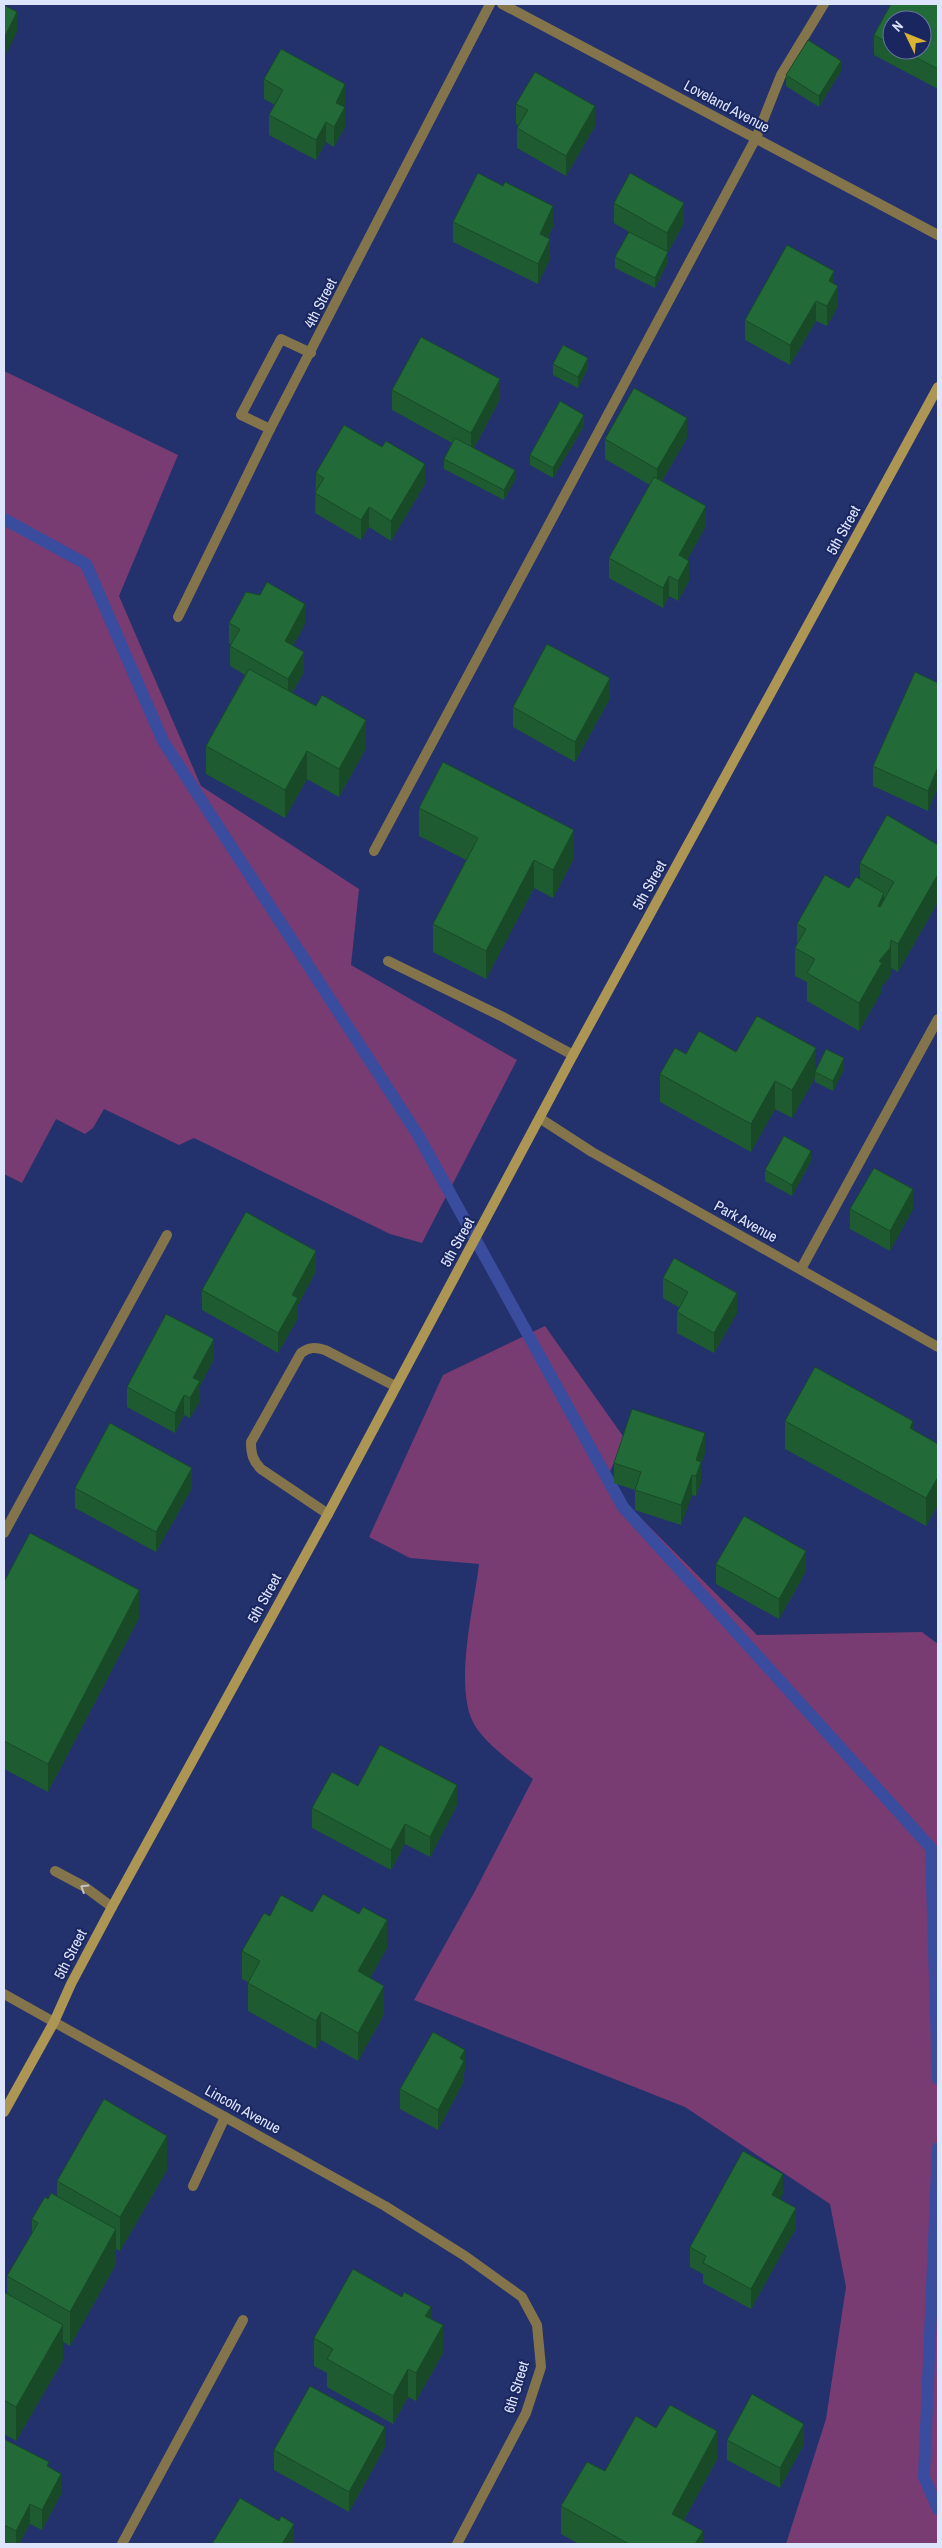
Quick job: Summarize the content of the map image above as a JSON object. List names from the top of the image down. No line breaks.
{"streets":{"main road":["5th Street"],"street":["Loveland Avenue","4th Street","Park Avenue","Lincoln Avenue","6th Street"]},"crossings":[["5th Street","Park Avenue"],["5th Street","Lincoln Avenue"],["Lincoln Avenue","6th Street"]],"north":"top left"}
